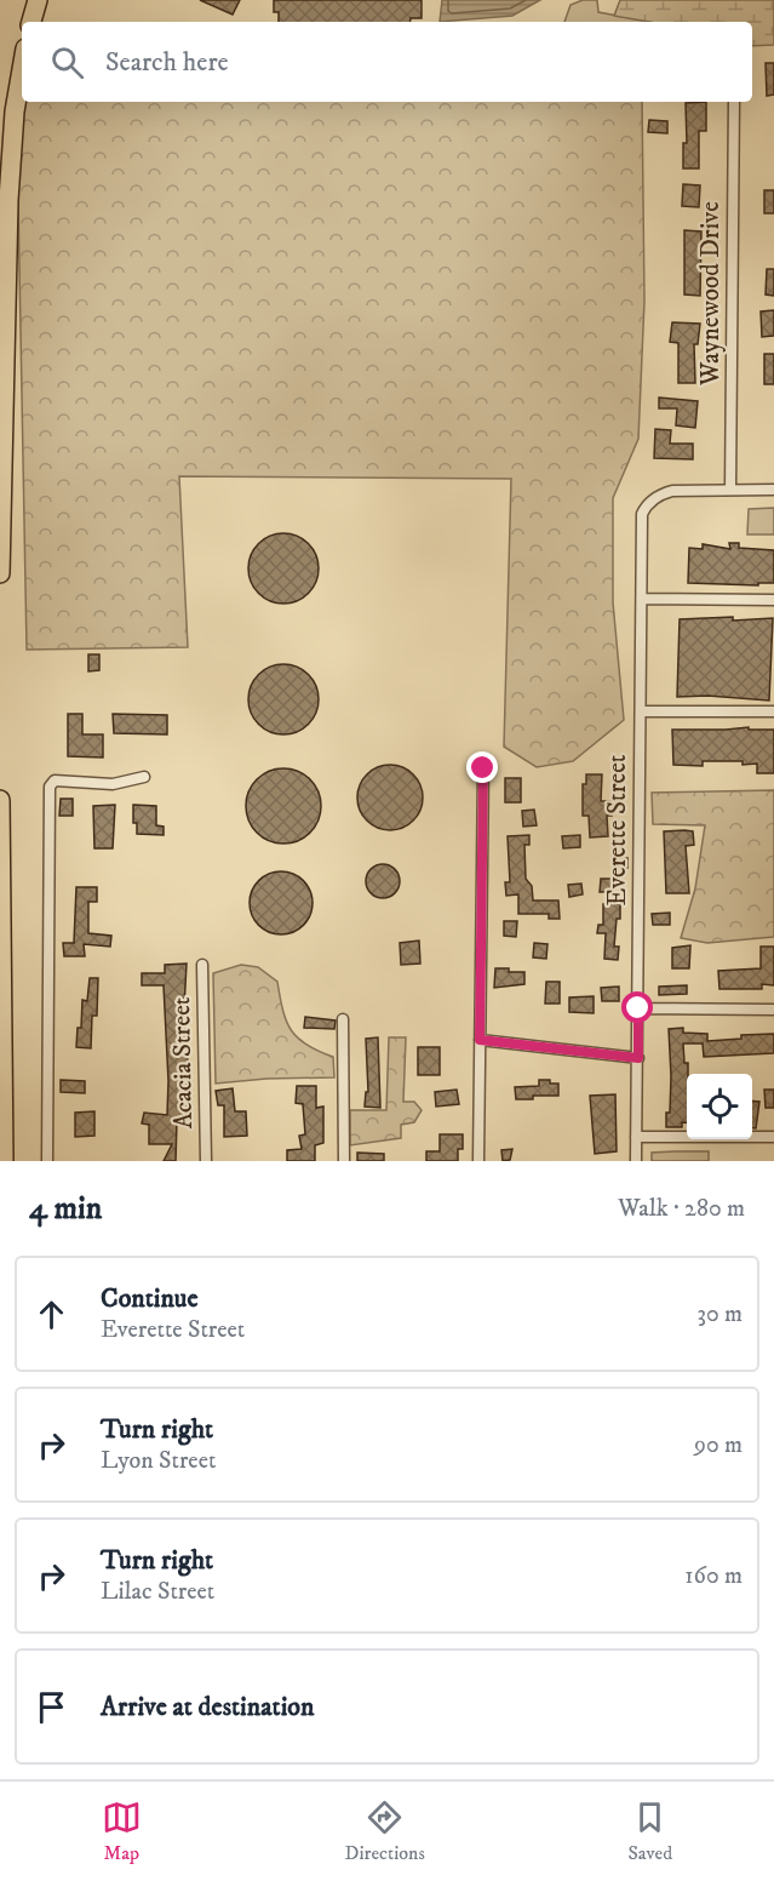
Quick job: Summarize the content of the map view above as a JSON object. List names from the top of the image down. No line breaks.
{"streets":{"street":["Waynewood Drive","Everette Street","Acacia Street"]},"crossings":[["Waynewood Drive","Everette Street"]],"page":{"search":"Search here","heading":["4 min","Walk · 280 m"],"list":[["Continue","Everette Street","30 m"],["Turn right","Lyon Street","90 m"],["Turn right","Lilac Street","160 m"],"Arrive at destination"],"nav":["Map","Directions","Saved"]}}
